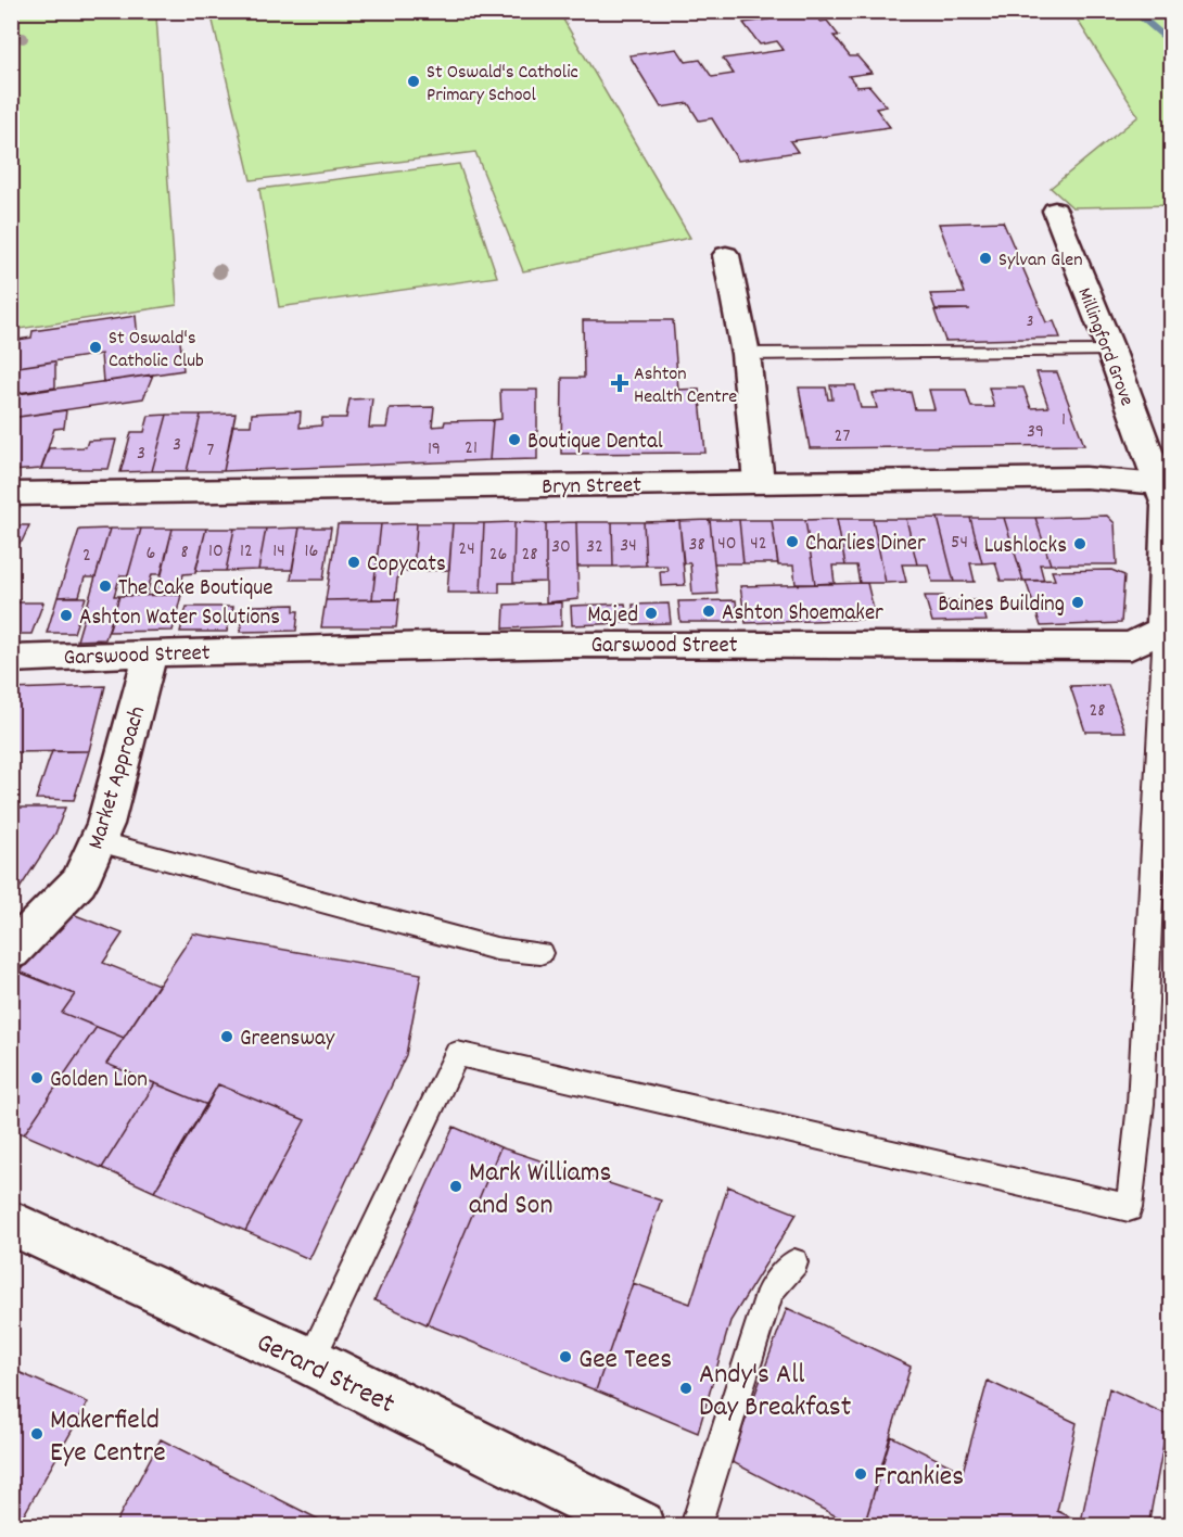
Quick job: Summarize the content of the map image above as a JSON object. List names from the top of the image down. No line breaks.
{"streets":{"street":["Millingford Grove","Bryn Street","Garswood Street","Market Approach","Gerard Street"]},"crossings":[["Millingford Grove","Bryn Street"],["Garswood Street","Market Approach"]],"places":{"other":["St Oswald's Catholic Primary School","Sylvan Glen","St Oswald's Catholic Club","Boutique Dental","Charlies Diner","Lushlocks","Copycats","The Cake Boutique","Baines Building","Ashton Shoemaker","Majed","Ashton Water Solutions","Greensway","Golden Lion","Mark Williams and Son","Gee Tees","Andy's All Day Breakfast","Makerfield Eye Centre","Frankies"],"health":["Ashton Health Centre"]},"house_numbers":["3","1","39","27","3","21","19","7","3","54","40","42","38","34","30","32","24","10","12","14","16","8","6","26","28","2","28"]}
